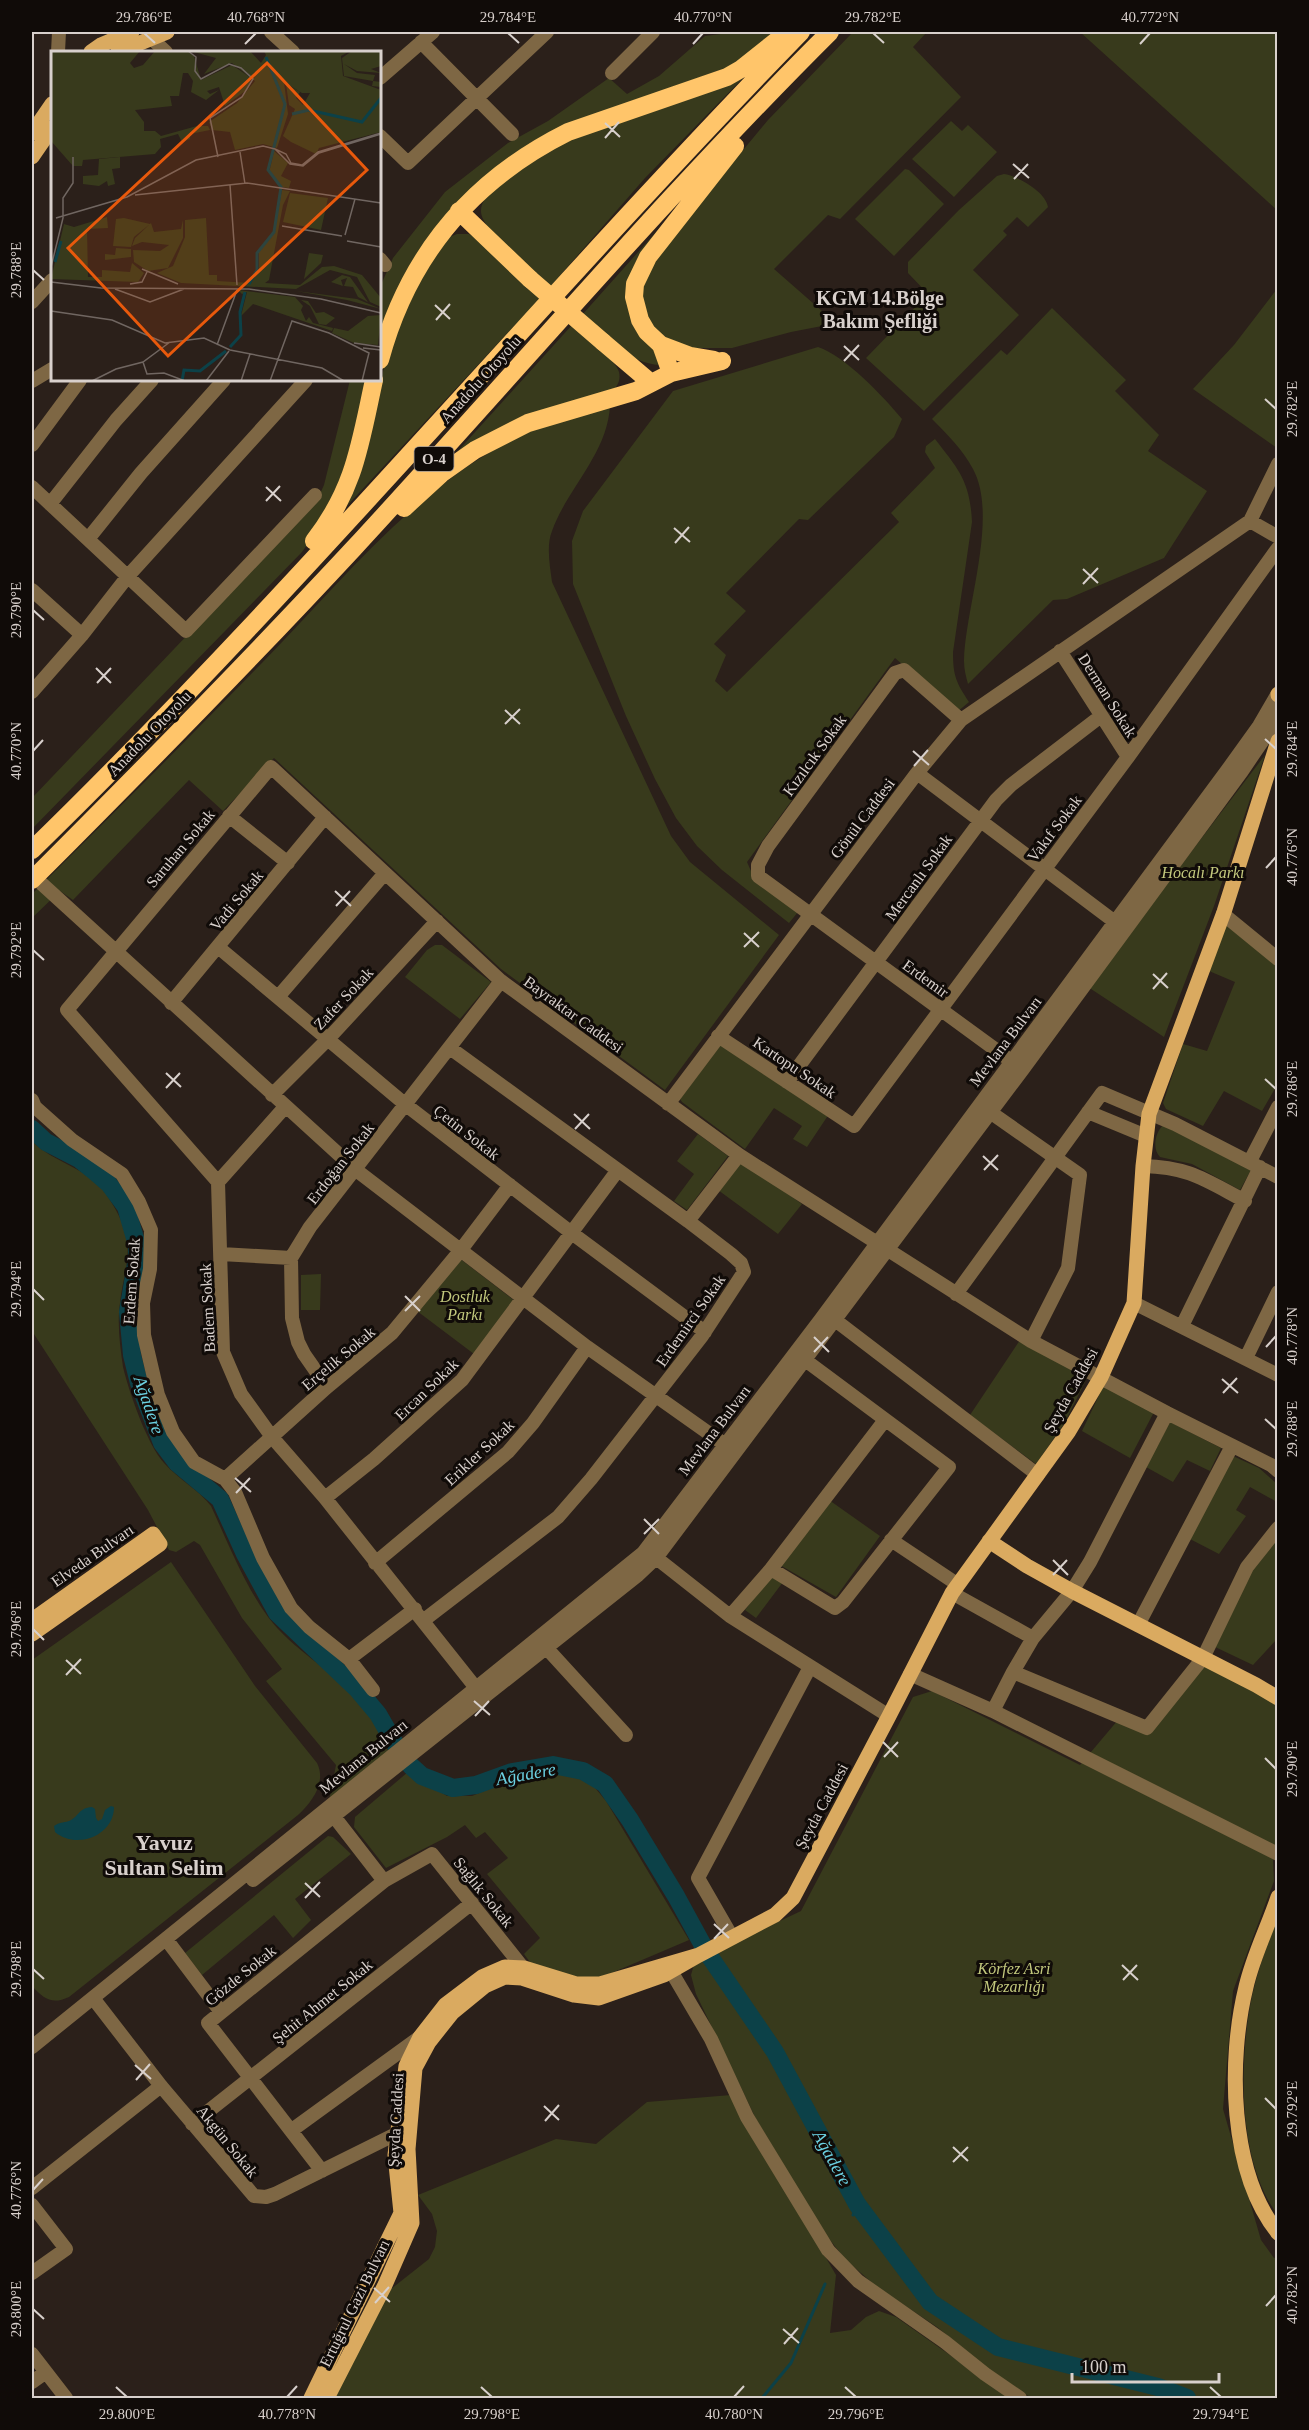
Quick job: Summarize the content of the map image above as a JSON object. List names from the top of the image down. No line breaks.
{"streets":{"highway":["Anadolu Otoyolu","O-4"],"main road":["Şeyda Caddesi","Elveda Bulvarı","Ertuğrul Gazi Bulvarı"],"street":["Derman Sokak","Kızılcık Sokak","Gönül Caddesi","Vakıf Sokak","Saruhan Sokak","Mercanlı Sokak","Vadi Sokak","Erdemir","Zafer Sokak","Bayraktar Caddesi","Mevlana Bulvarı","Kartopu Sokak","Çetin Sokak","Erdoğan Sokak","Erdem Sokak","Badem Sokak","Erdemirci Sokak","Erçelik Sokak","Ercan Sokak","Erikler Sokak","Sağlık Sokak","Gözde Sokak","Şehit Ahmet Sokak","Akgün Sokak"]},"crossings":[["Derman Sokak","Gönül Caddesi"],["Derman Sokak","Vakıf Sokak"],["Derman Sokak","Mercanlı Sokak"],["Kızılcık Sokak","Gönül Caddesi"],["Kızılcık Sokak","Erdemir"],["Gönül Caddesi","Erdemir"],["Gönül Caddesi","Bayraktar Caddesi"],["Gönül Caddesi","Kartopu Sokak"],["Vakıf Sokak","Erdemir"],["Vakıf Sokak","Kartopu Sokak"],["Saruhan Sokak","Bayraktar Caddesi"],["Mercanlı Sokak","Erdemir"],["Mercanlı Sokak","Kartopu Sokak"],["Vadi Sokak","Bayraktar Caddesi"],["Vadi Sokak","Çetin Sokak"],["Erdemir","Mevlana Bulvarı"],["Zafer Sokak","Bayraktar Caddesi"],["Zafer Sokak","Çetin Sokak"],["Bayraktar Caddesi","Mevlana Bulvarı"],["Bayraktar Caddesi","Erdoğan Sokak"],["Bayraktar Caddesi","Şeyda Caddesi"],["Mevlana Bulvarı","Badem Sokak"],["Mevlana Bulvarı","Akgün Sokak"],["Çetin Sokak","Erdoğan Sokak"],["Çetin Sokak","Erdemirci Sokak"],["Çetin Sokak","Erçelik Sokak"],["Çetin Sokak","Ercan Sokak"],["Erdoğan Sokak","Erdemirci Sokak"],["Erdem Sokak","Erdemirci Sokak"],["Erdem Sokak","Erçelik Sokak"],["Badem Sokak","Erdemirci Sokak"],["Badem Sokak","Erçelik Sokak"],["Badem Sokak","Ercan Sokak"],["Badem Sokak","Erikler Sokak"],["Erdemirci Sokak","Ercan Sokak"],["Şeyda Caddesi","Sağlık Sokak"],["Şeyda Caddesi","Akgün Sokak"],["Şeyda Caddesi","Ertuğrul Gazi Bulvarı"],["Sağlık Sokak","Gözde Sokak"],["Sağlık Sokak","Şehit Ahmet Sokak"],["Gözde Sokak","Şehit Ahmet Sokak"],["Gözde Sokak","Akgün Sokak"],["Şehit Ahmet Sokak","Akgün Sokak"]],"districts":["KGM 14.Bölge Bakım Şefliği","Yavuz Sultan Selim"],"water":["Ağadere"],"parks":["Hocalı Parkı","Dostluk Parkı","Körfez Asri Mezarlığı"],"scale_bar":"100 m","coordinates":["29.786°E","40.768°N","29.784°E","40.770°N","29.782°E","40.772°N","29.788°E","29.790°E","40.776°N","29.792°E","29.794°E","40.778°N","29.796°E","29.798°E","40.782°N","29.800°E","40.780°N"]}
